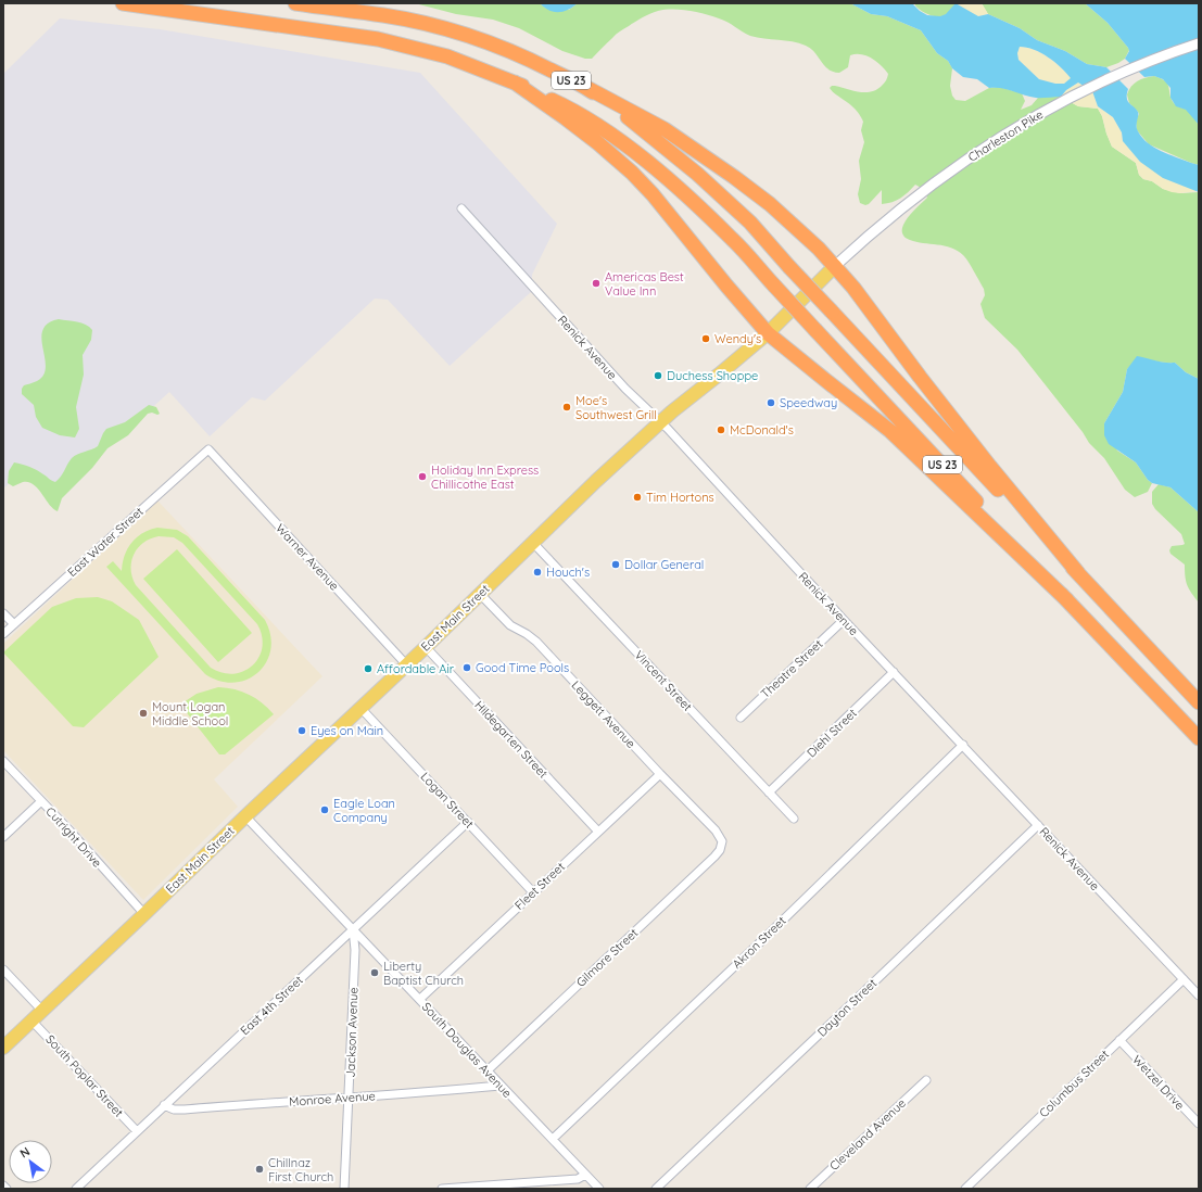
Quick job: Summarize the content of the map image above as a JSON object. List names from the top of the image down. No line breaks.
{"streets":{"highway":["US 23"],"main road":["East Main Street"],"street":["Charleston Pike","Renick Avenue","East Water Street","Warner Avenue","Theatre Street","Vincent Street","Leggett Avenue","Diehl Street","Hildegarten Street","Logan Street","Cutright Drive","Fleet Street","Akron Street","Gilmore Street","East 4th Street","Dayton Street","Jackson Avenue","South Douglas Avenue","South Poplar Street","Wetzel Drive","Columbus Street","Monroe Avenue","Cleveland Avenue"]},"crossings":[["Charleston Pike","East Main Street"],["Renick Avenue","East Main Street"],["Renick Avenue","Theatre Street"],["Renick Avenue","Diehl Street"],["Renick Avenue","Akron Street"],["Renick Avenue","Dayton Street"],["Renick Avenue","Columbus Street"],["East Water Street","Warner Avenue"],["Warner Avenue","East Main Street"],["East Main Street","Vincent Street"],["East Main Street","Leggett Avenue"],["East Main Street","Hildegarten Street"],["East Main Street","Logan Street"],["East Main Street","Cutright Drive"],["East Main Street","South Douglas Avenue"],["East Main Street","South Poplar Street"],["Vincent Street","Diehl Street"],["Leggett Avenue","Fleet Street"],["Leggett Avenue","Gilmore Street"],["Hildegarten Street","Fleet Street"],["Logan Street","Fleet Street"],["Logan Street","East 4th Street"],["Fleet Street","South Douglas Avenue"],["Akron Street","South Douglas Avenue"],["Gilmore Street","South Douglas Avenue"],["East 4th Street","Jackson Avenue"],["East 4th Street","South Douglas Avenue"],["East 4th Street","South Poplar Street"],["East 4th Street","Monroe Avenue"],["Jackson Avenue","South Douglas Avenue"],["Jackson Avenue","Monroe Avenue"],["South Douglas Avenue","Monroe Avenue"],["Wetzel Drive","Columbus Street"]],"places":["Americas Best Value Inn","Wendy's","Duchess Shoppe","Speedway","Moe's Southwest Grill","McDonald's","Holiday Inn Express Chillicothe East","Tim Hortons","Dollar General","Houch's","Good Time Pools","Affordable Air","Mount Logan Middle School","Eyes on Main","Eagle Loan Company","Liberty Baptist Church","Chillnaz First Church"],"north":"top left"}
